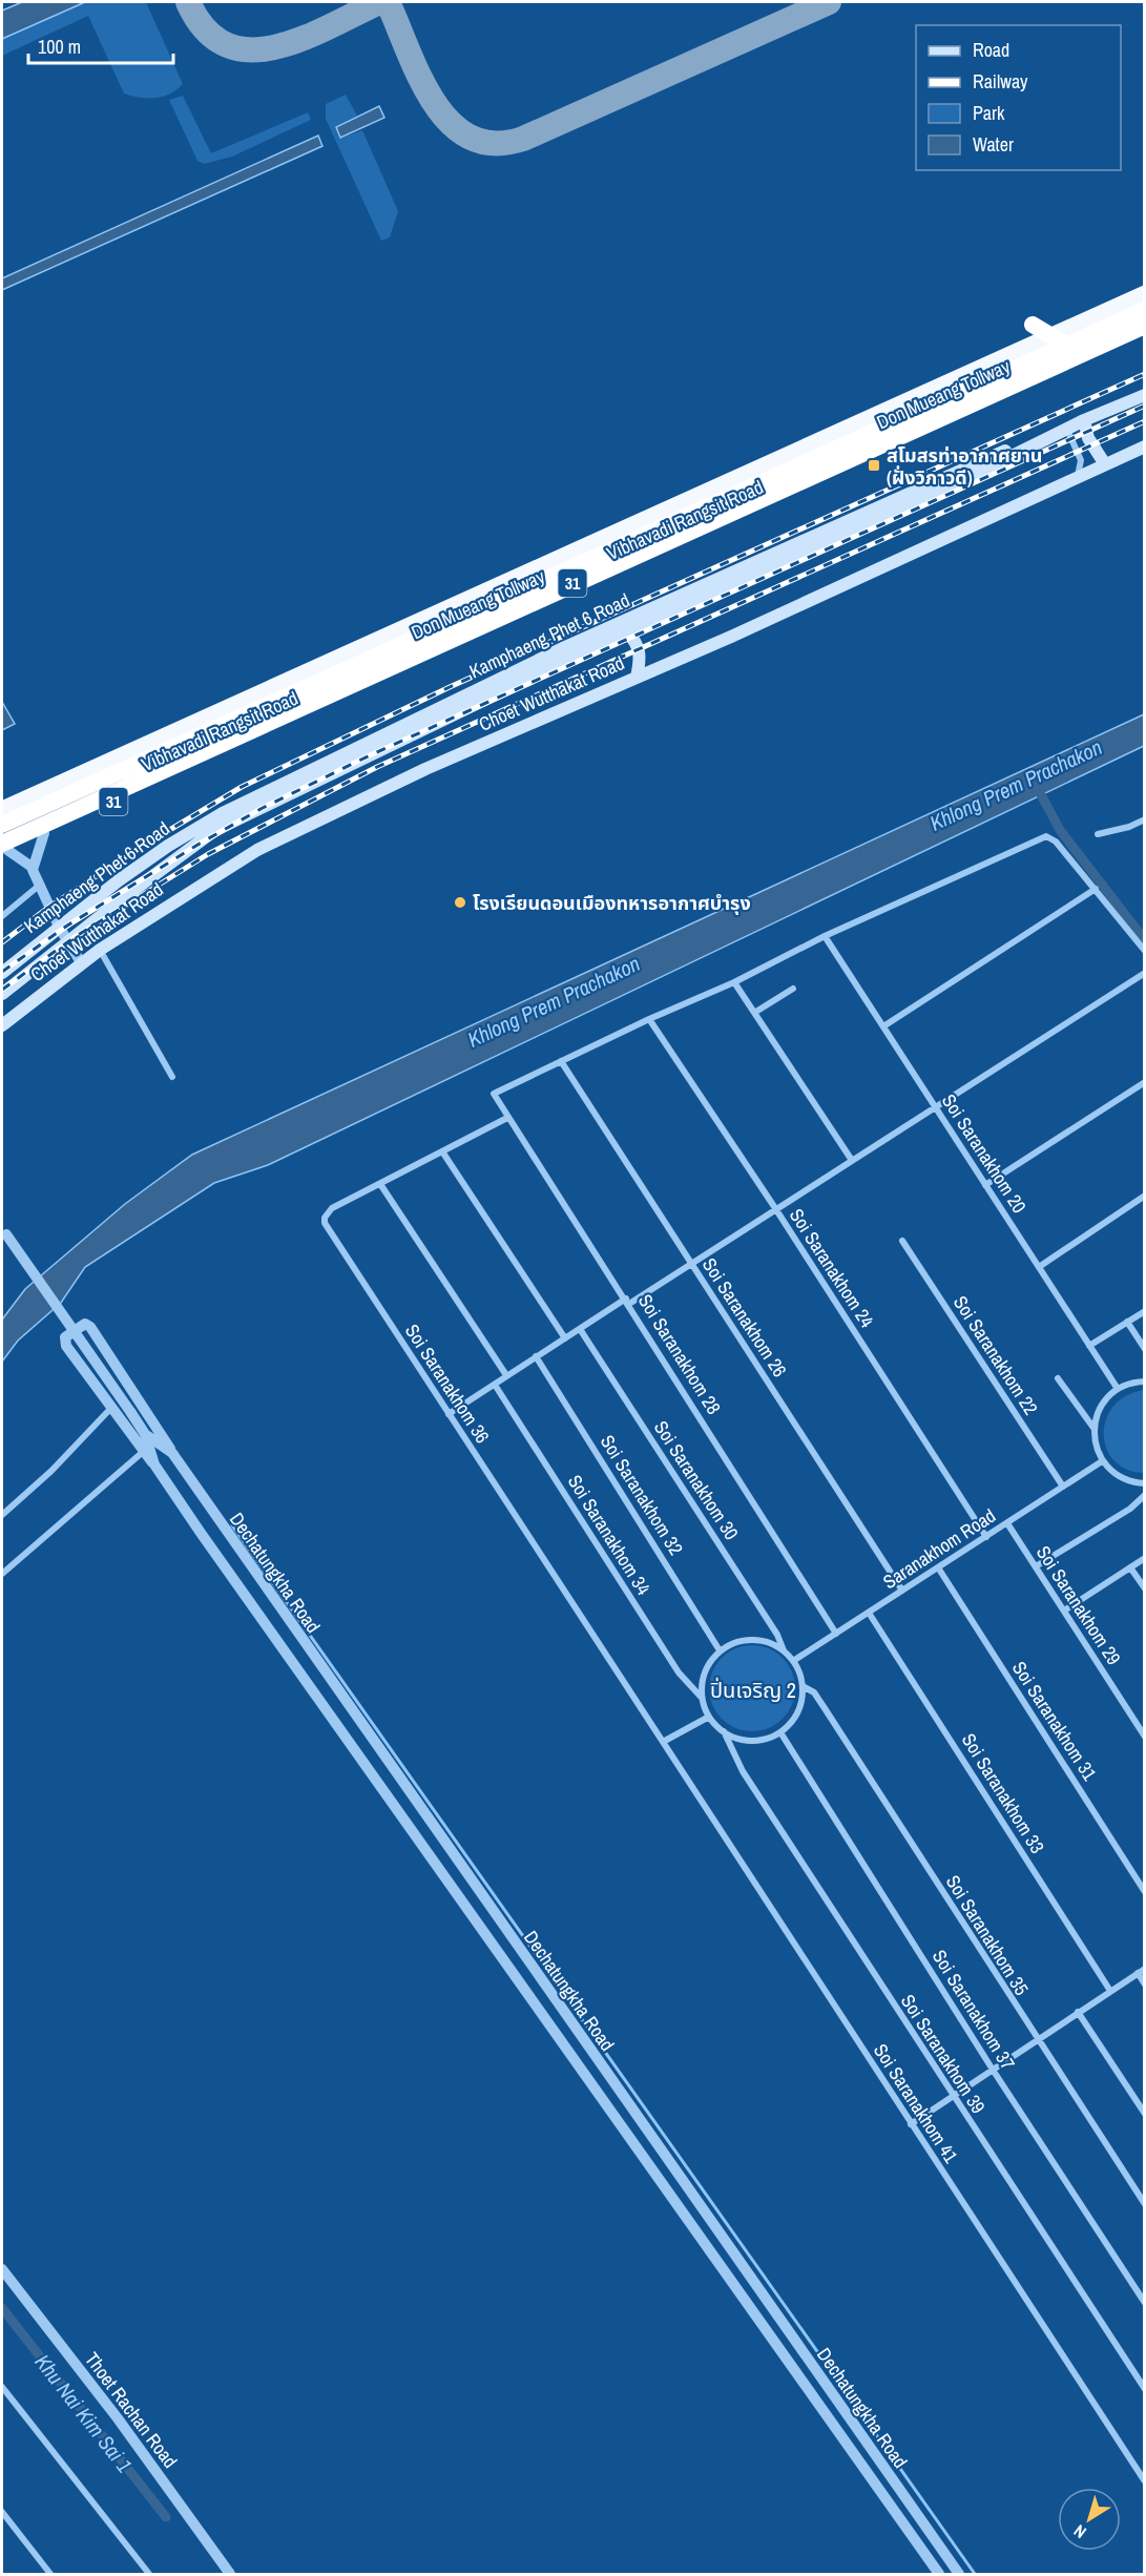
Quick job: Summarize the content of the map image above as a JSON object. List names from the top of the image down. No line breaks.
{"streets":{"highway":["Don Mueang Tollway","Vibhavadi Rangsit Road","31"],"main road":["Kamphaeng Phet 6 Road","Choet Wutthakat Road"],"street":["Soi Saranakhom 20","Soi Saranakhom 24","Soi Saranakhom 26","Soi Saranakhom 28","Soi Saranakhom 22","Soi Saranakhom 36","Soi Saranakhom 30","Soi Saranakhom 32","Soi Saranakhom 34","Saranakhom Road","Dechatungkha Road","Soi Saranakhom 29","Soi Saranakhom 31","Soi Saranakhom 33","Soi Saranakhom 35","Soi Saranakhom 37","Soi Saranakhom 39","Soi Saranakhom 41","Thoet Rachan Road"]},"crossings":[["Don Mueang Tollway","Vibhavadi Rangsit Road"],["Kamphaeng Phet 6 Road","Choet Wutthakat Road"],["Soi Saranakhom 24","Saranakhom Road"],["Soi Saranakhom 26","Soi Saranakhom 28"],["Soi Saranakhom 26","Saranakhom Road"],["Soi Saranakhom 28","Soi Saranakhom 36"],["Soi Saranakhom 28","Saranakhom Road"],["Soi Saranakhom 22","Saranakhom Road"],["Soi Saranakhom 36","Soi Saranakhom 41"],["Soi Saranakhom 30","Soi Saranakhom 32"],["Soi Saranakhom 30","Soi Saranakhom 34"],["Soi Saranakhom 30","Saranakhom Road"],["Soi Saranakhom 30","Soi Saranakhom 35"],["Soi Saranakhom 30","Soi Saranakhom 37"],["Soi Saranakhom 30","Soi Saranakhom 39"],["Soi Saranakhom 32","Soi Saranakhom 34"],["Soi Saranakhom 32","Saranakhom Road"],["Soi Saranakhom 32","Soi Saranakhom 35"],["Soi Saranakhom 32","Soi Saranakhom 37"],["Soi Saranakhom 32","Soi Saranakhom 39"],["Soi Saranakhom 34","Saranakhom Road"],["Soi Saranakhom 34","Soi Saranakhom 35"],["Soi Saranakhom 34","Soi Saranakhom 37"],["Soi Saranakhom 34","Soi Saranakhom 39"],["Saranakhom Road","Soi Saranakhom 29"],["Saranakhom Road","Soi Saranakhom 31"],["Saranakhom Road","Soi Saranakhom 33"],["Saranakhom Road","Soi Saranakhom 35"],["Saranakhom Road","Soi Saranakhom 37"],["Saranakhom Road","Soi Saranakhom 39"],["Soi Saranakhom 35","Soi Saranakhom 37"],["Soi Saranakhom 35","Soi Saranakhom 39"],["Soi Saranakhom 37","Soi Saranakhom 39"]],"districts":["ปิ่นเจริญ 2"],"water":["Khlong Prem Prachakon","Khu Nai Kim Sai 1"],"places":{"transit":["สโมสรท่าอากาศยาน (ฝั่งวิภาวดี)"],"other":["โรงเรียนดอนเมืองทหารอากาศบำรุง"]},"legend":["Road","Railway","Park","Water"],"scale_bar":"100 m","north":"bottom left"}
